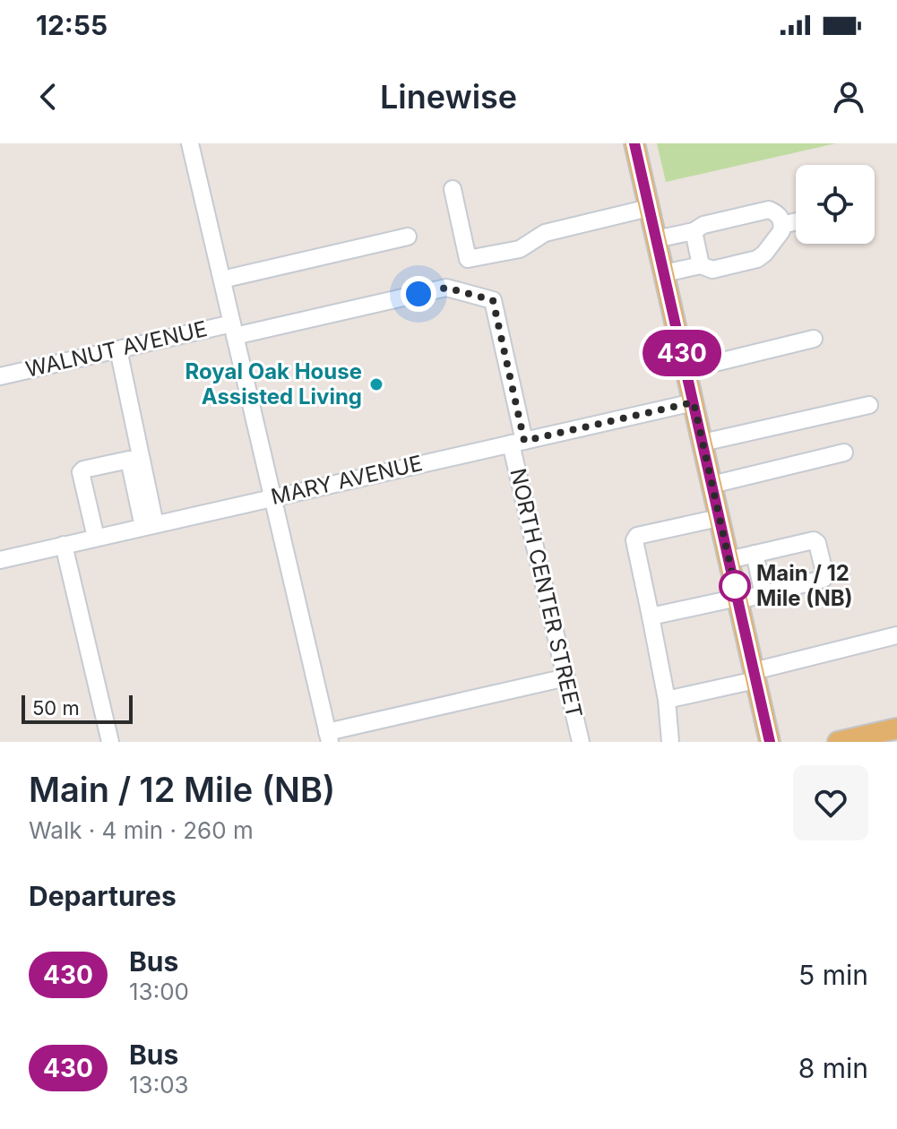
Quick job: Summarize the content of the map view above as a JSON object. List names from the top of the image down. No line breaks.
{"streets":{"street":["WALNUT AVENUE","MARY AVENUE","NORTH CENTER STREET"]},"crossings":[["WALNUT AVENUE","MARY AVENUE"],["WALNUT AVENUE","NORTH CENTER STREET"],["MARY AVENUE","NORTH CENTER STREET"]],"places":["Royal Oak House Assisted Living","Main / 12 Mile (NB)"],"lines":["bus line 430"],"scale_bar":"50 m","page":{"status":"12:55","header":"Linewise","on_map":"430","scale":"50 m","heading":[["Main / 12 Mile (NB)","Walk · 4 min · 260 m"],"Departures"],"list":[{"mark":"430","name":"Bus","note":"13:00","value":"5 min"},{"mark":"430","name":"Bus","note":"13:03","value":"8 min"}]}}
